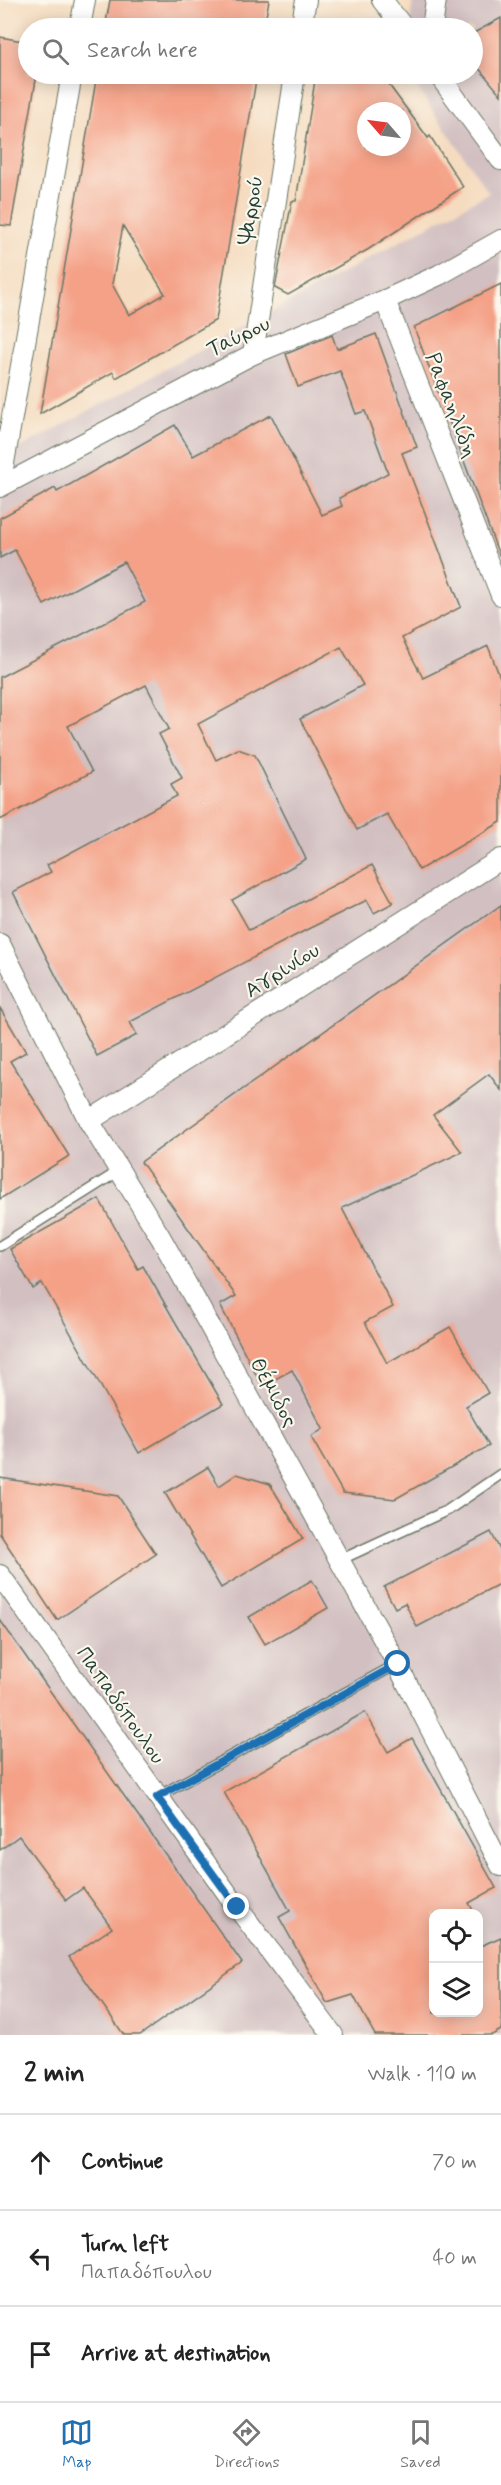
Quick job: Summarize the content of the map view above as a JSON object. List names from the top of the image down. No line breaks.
{"streets":{"street":["Ψαρρού","Ταύρου","Ραφαηλίδη","Αγρινίου","Θέμιδος","Παπαδόπουλου"]},"crossings":[["Ψαρρού","Ταύρου"],["Ταύρου","Ραφαηλίδη"],["Αγρινίου","Θέμιδος"]],"north":"top left","page":{"search":"Search here","heading":["2 min","Walk · 110 m"],"list":[["Continue","70 m"],["Turn left","Παπαδόπουλου","40 m"],"Arrive at destination"],"nav":["Map","Directions","Saved"]}}
